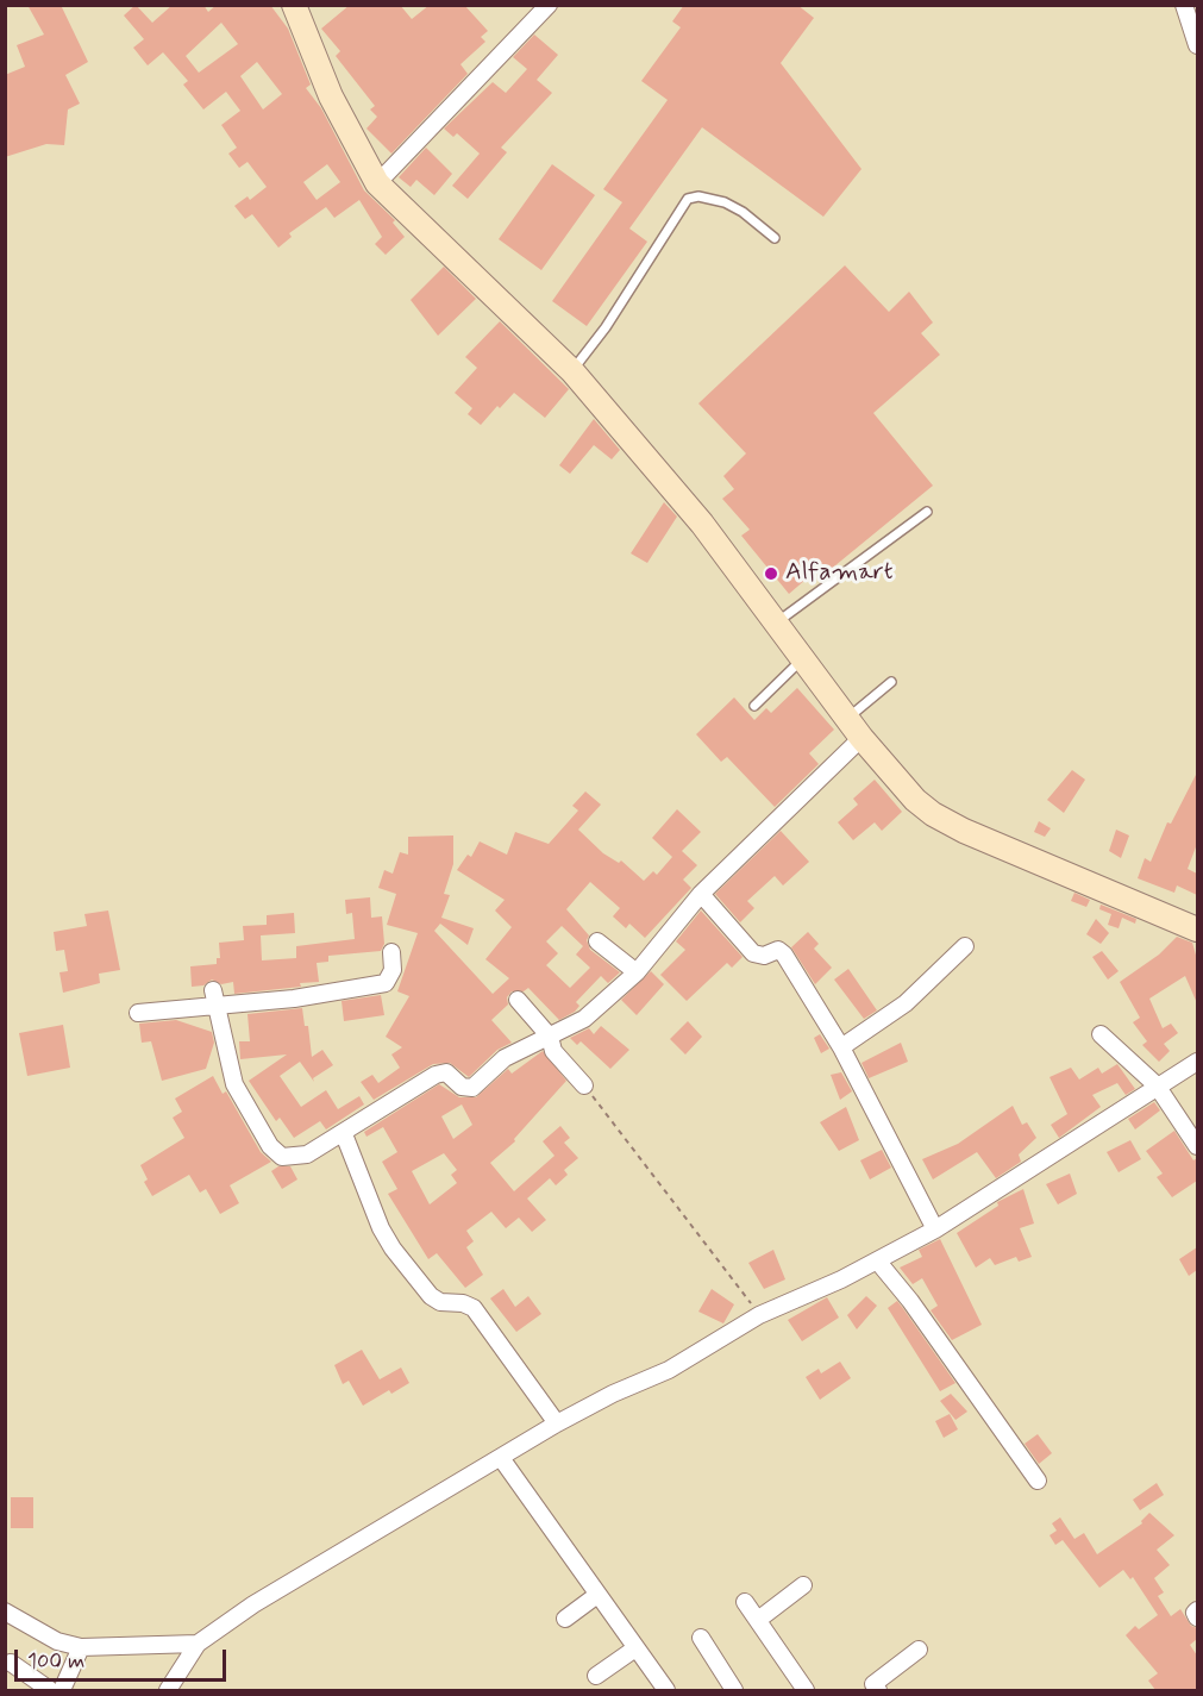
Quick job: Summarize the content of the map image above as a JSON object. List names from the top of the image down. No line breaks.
{"places":["Alfamart"],"scale_bar":"100 m"}
